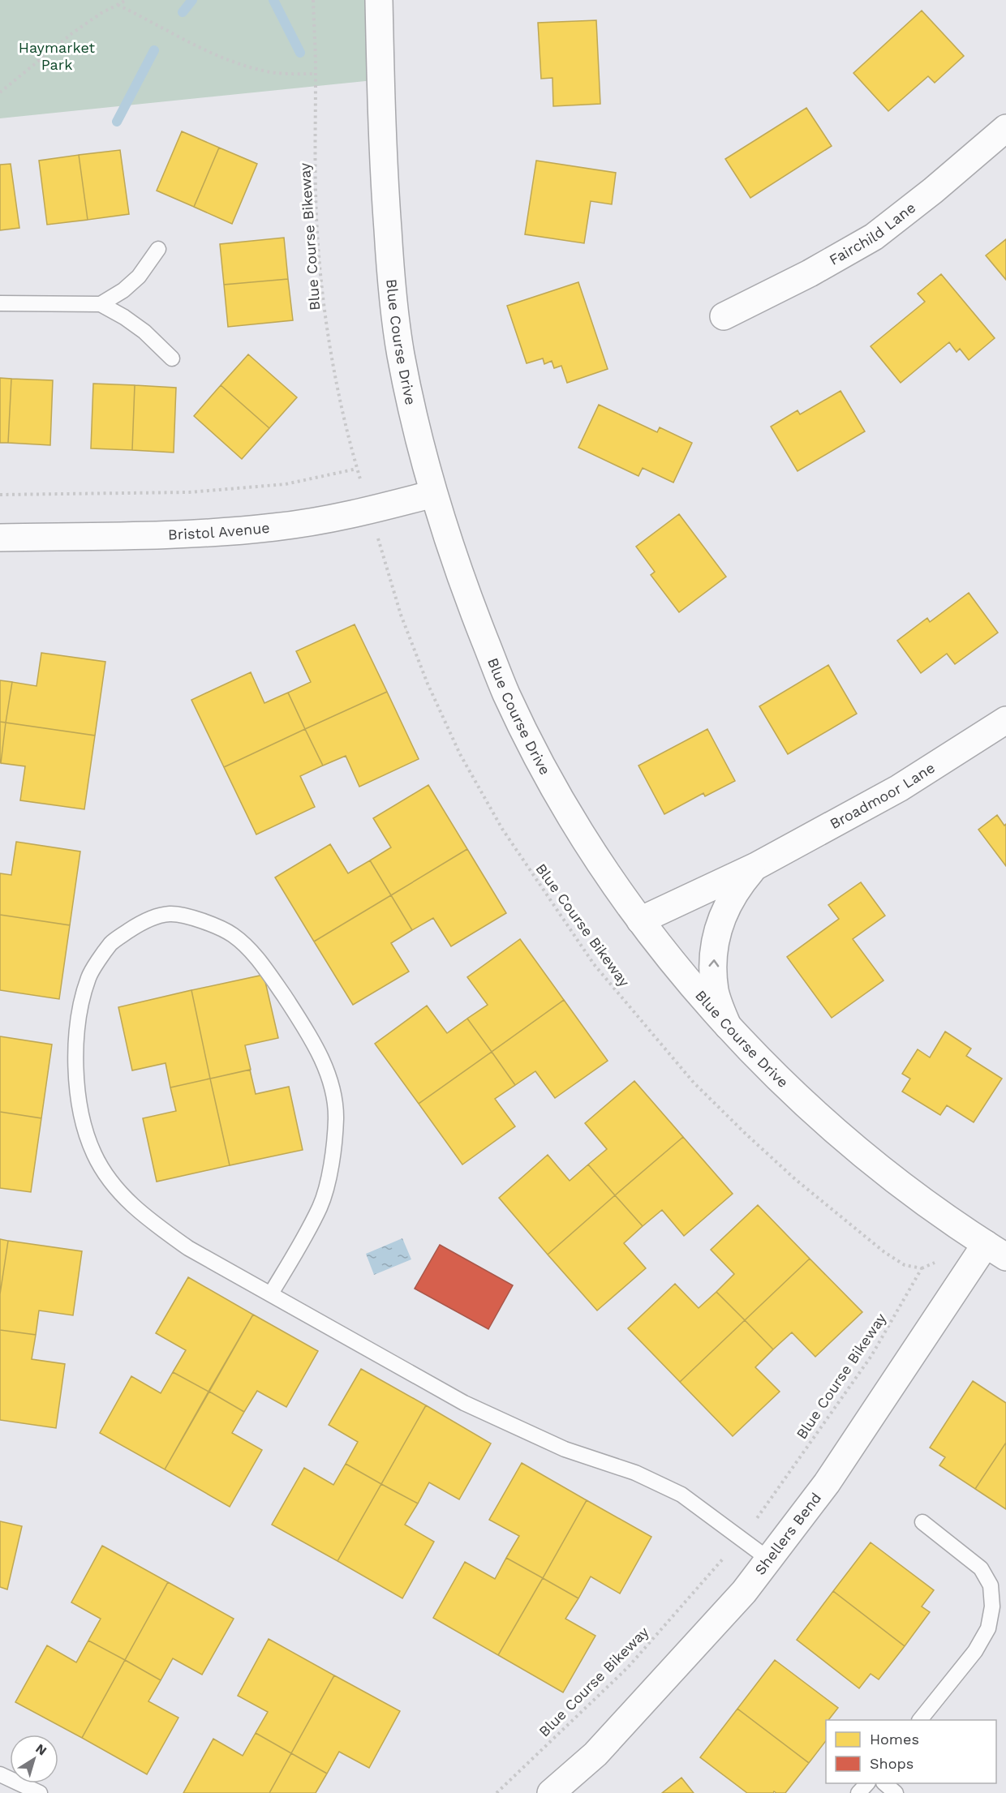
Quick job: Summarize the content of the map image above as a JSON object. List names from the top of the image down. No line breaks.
{"streets":{"street":["Fairchild Lane","Blue Course Drive","Bristol Avenue","Broadmoor Lane","Shellers Bend"],"path":["Blue Course Bikeway"]},"crossings":[["Blue Course Drive","Bristol Avenue"],["Blue Course Drive","Broadmoor Lane"],["Blue Course Drive","Shellers Bend"]],"parks":["Haymarket Park"],"legend":["Homes","Shops"],"north":"top right"}
